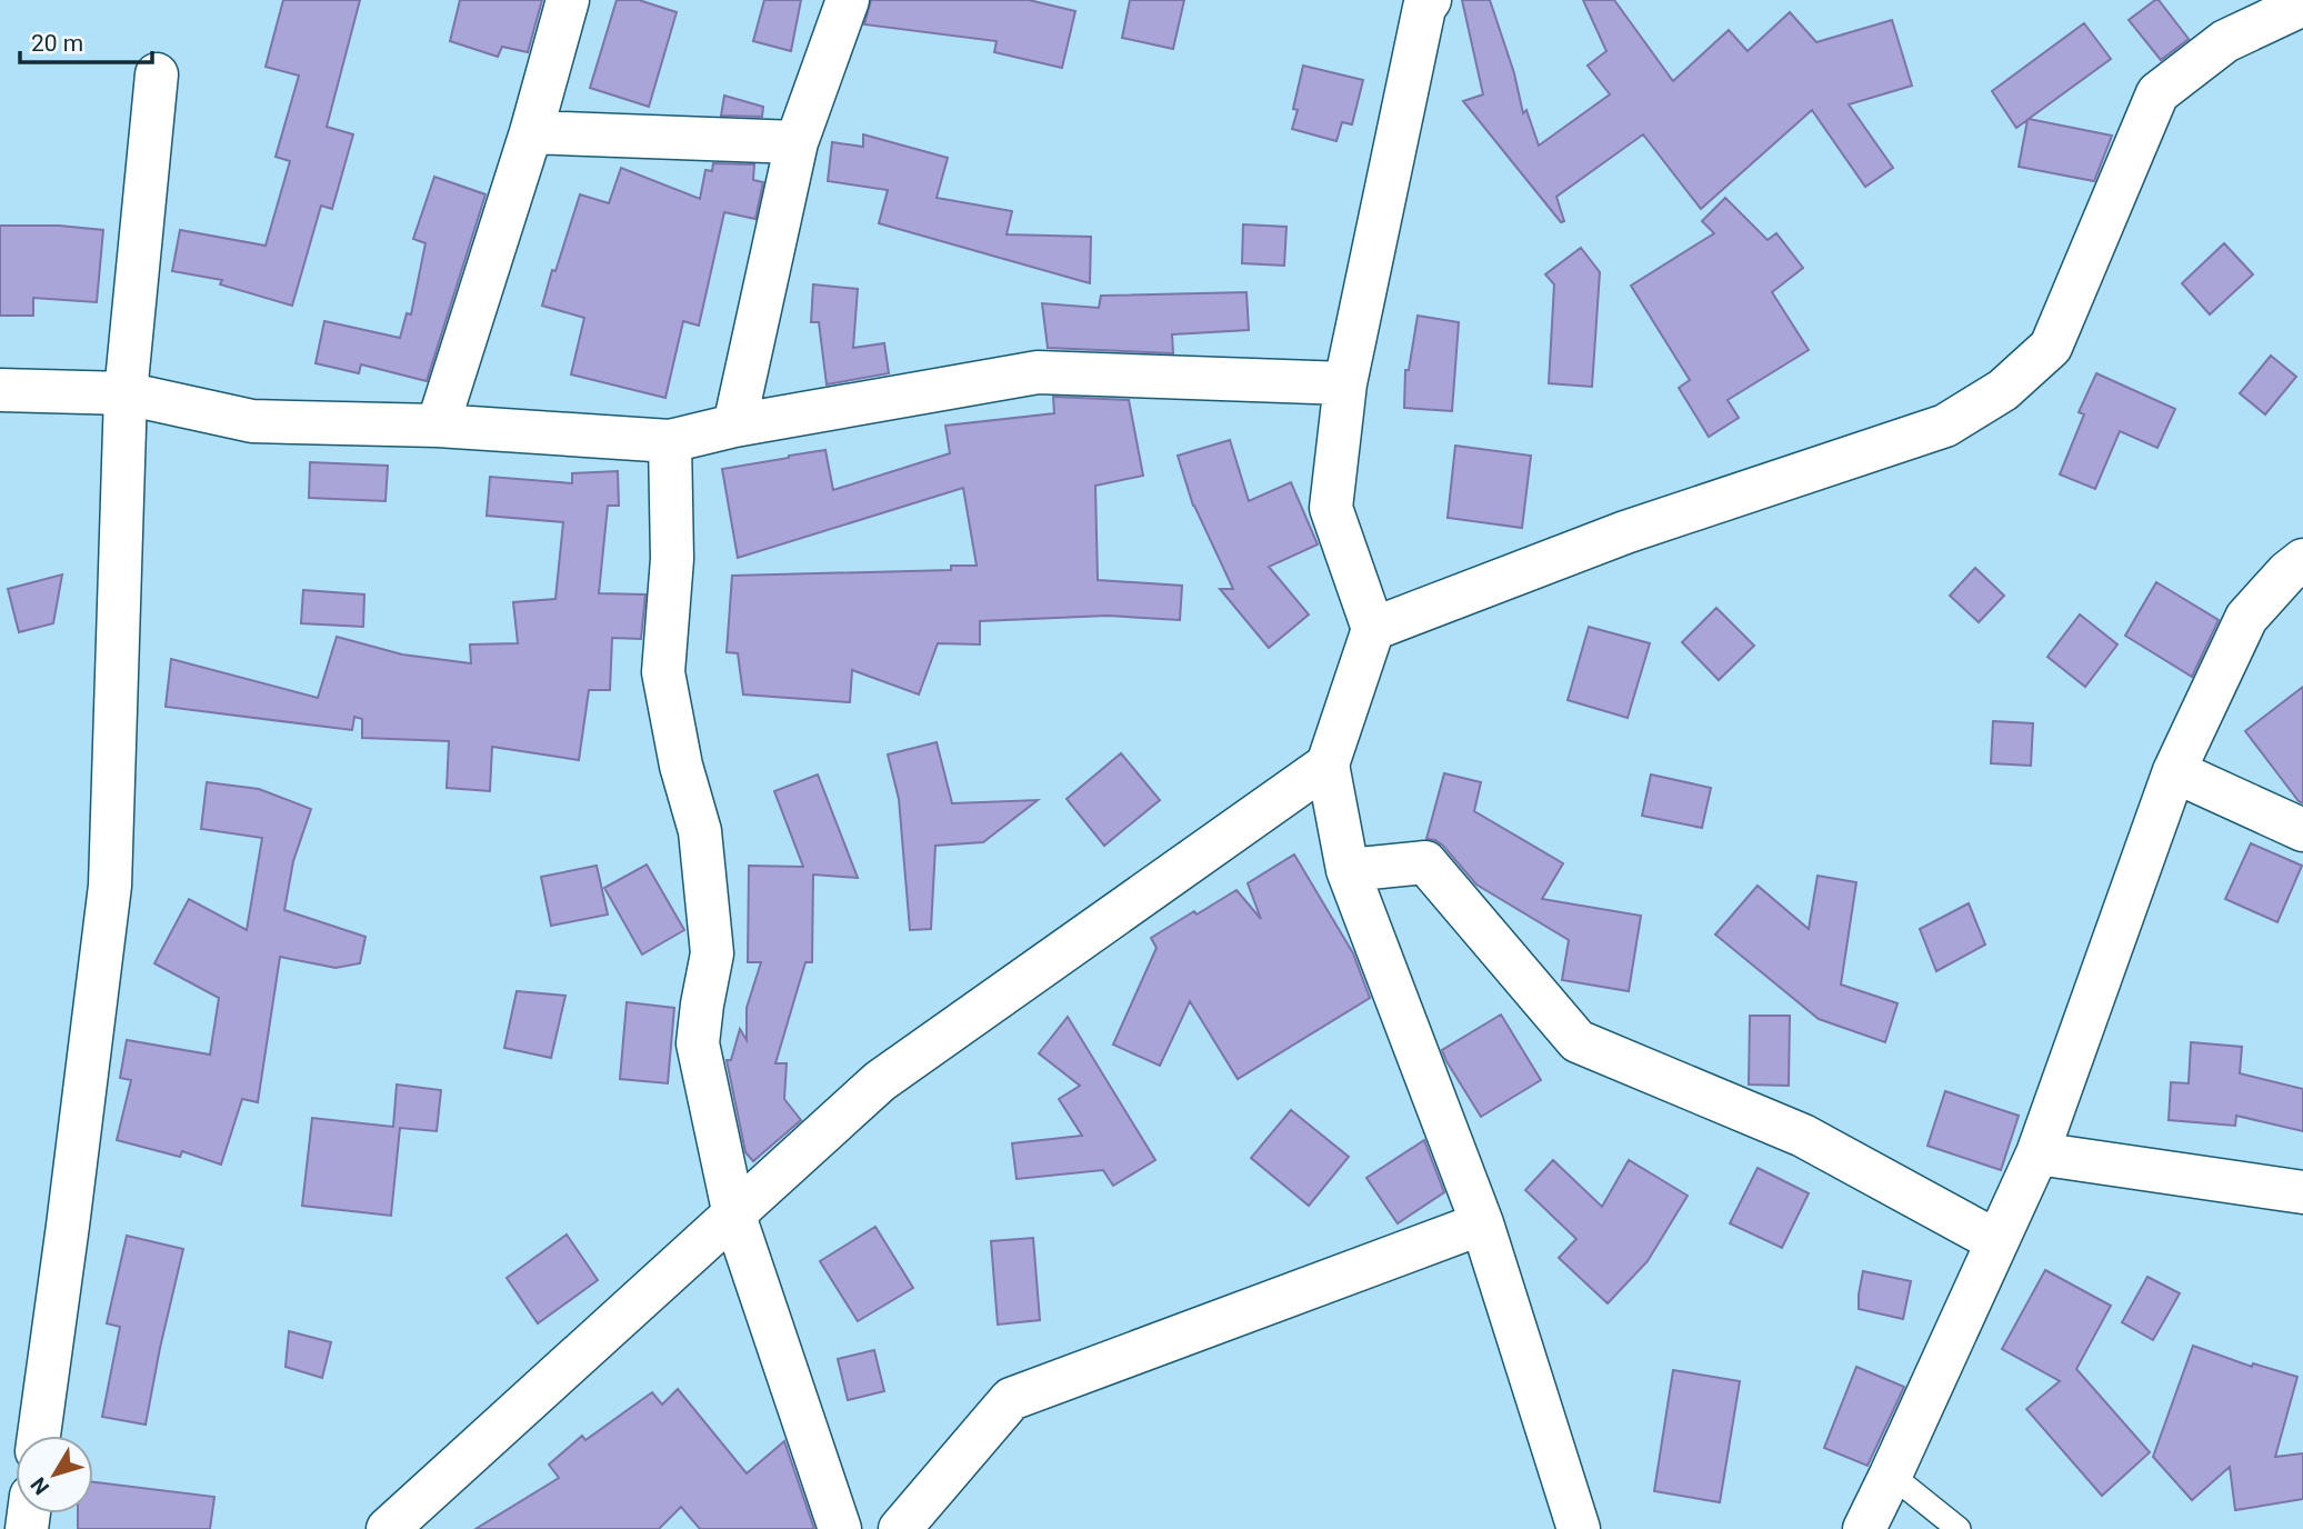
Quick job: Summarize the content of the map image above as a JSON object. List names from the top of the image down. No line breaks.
{"scale_bar":"20 m","north":"bottom left"}
